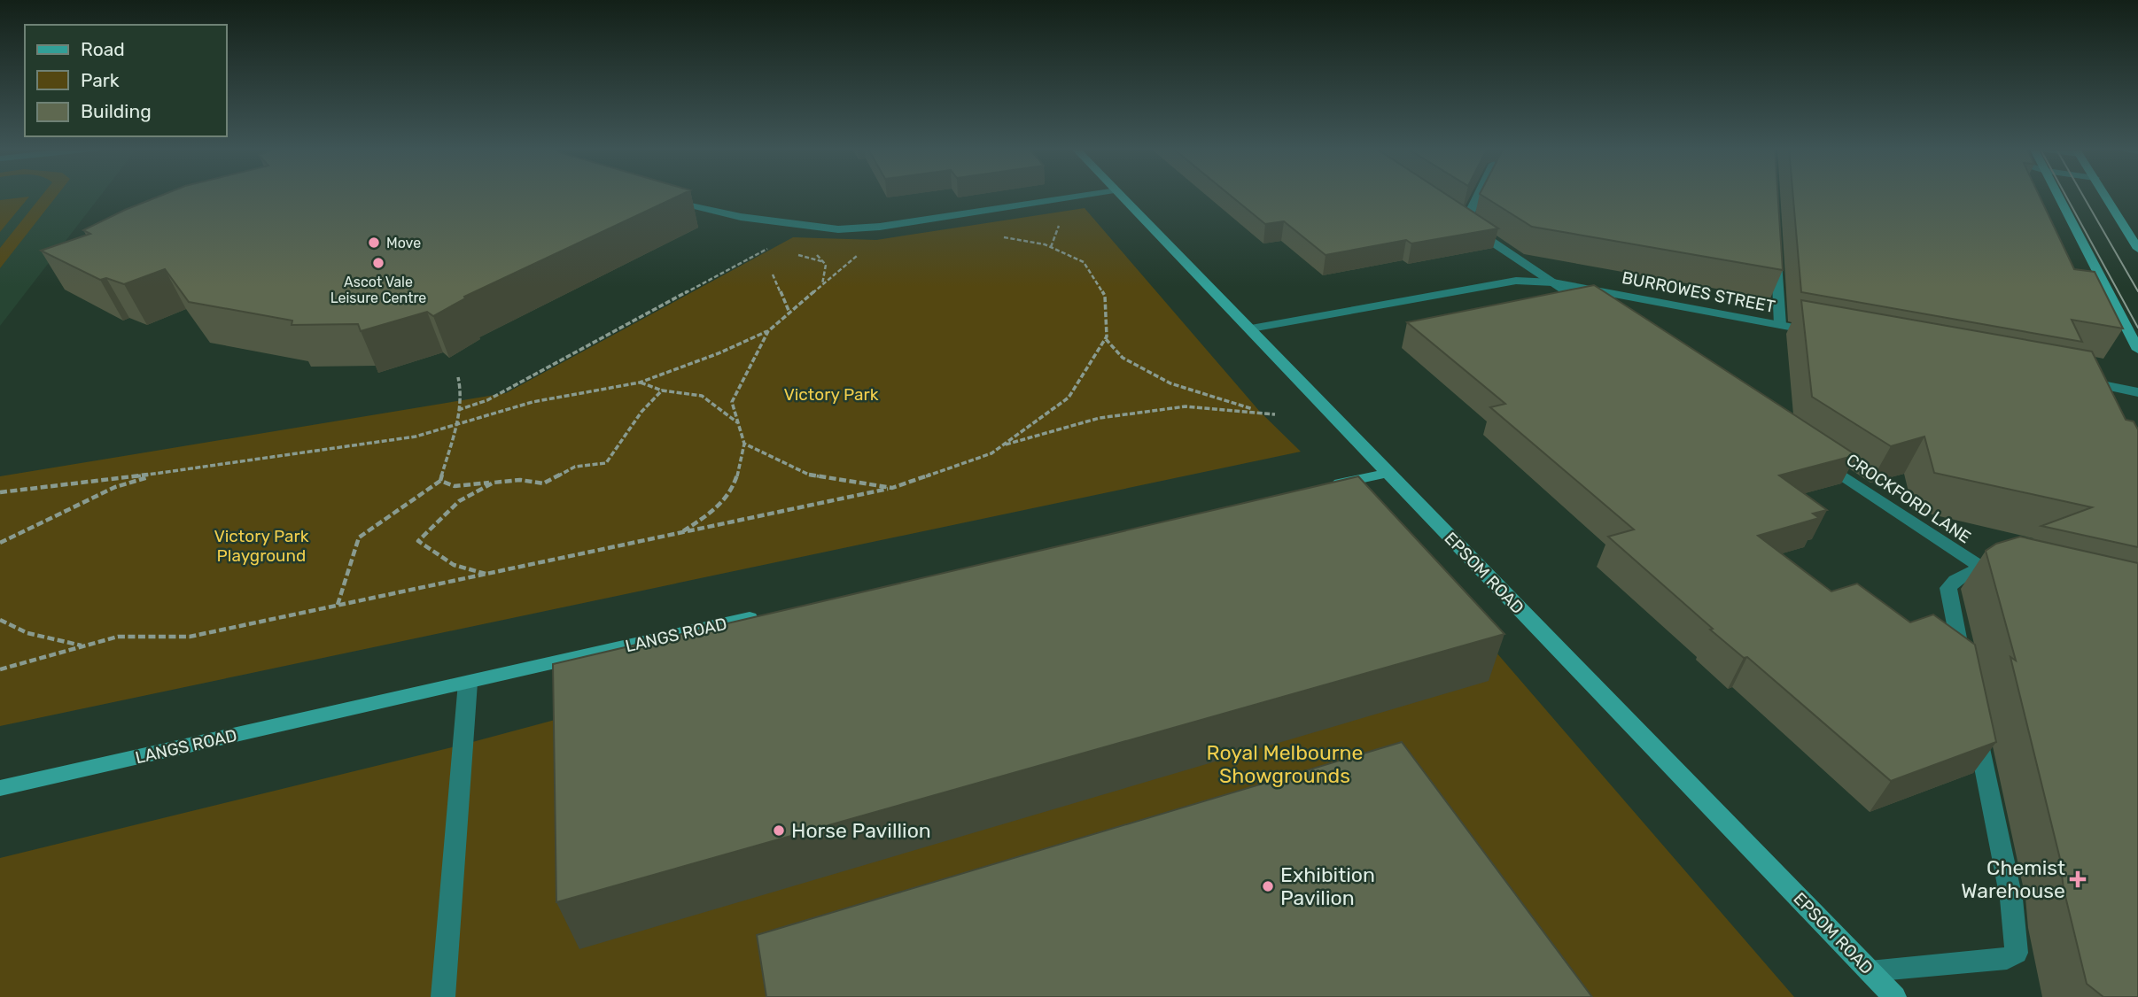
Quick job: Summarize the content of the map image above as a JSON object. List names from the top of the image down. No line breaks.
{"streets":{"main road":["EPSOM ROAD","LANGS ROAD"],"street":["BURROWES STREET","CROCKFORD LANE"]},"crossings":[["BURROWES STREET","EPSOM ROAD"]],"parks":["Victory Park","Victory Park Playground","Royal Melbourne Showgrounds"],"places":{"other":["Move","Ascot Vale Leisure Centre","Horse Pavillion","Exhibition Pavilion"],"health":["Chemist Warehouse"]},"legend":["Road","Park","Building"]}
